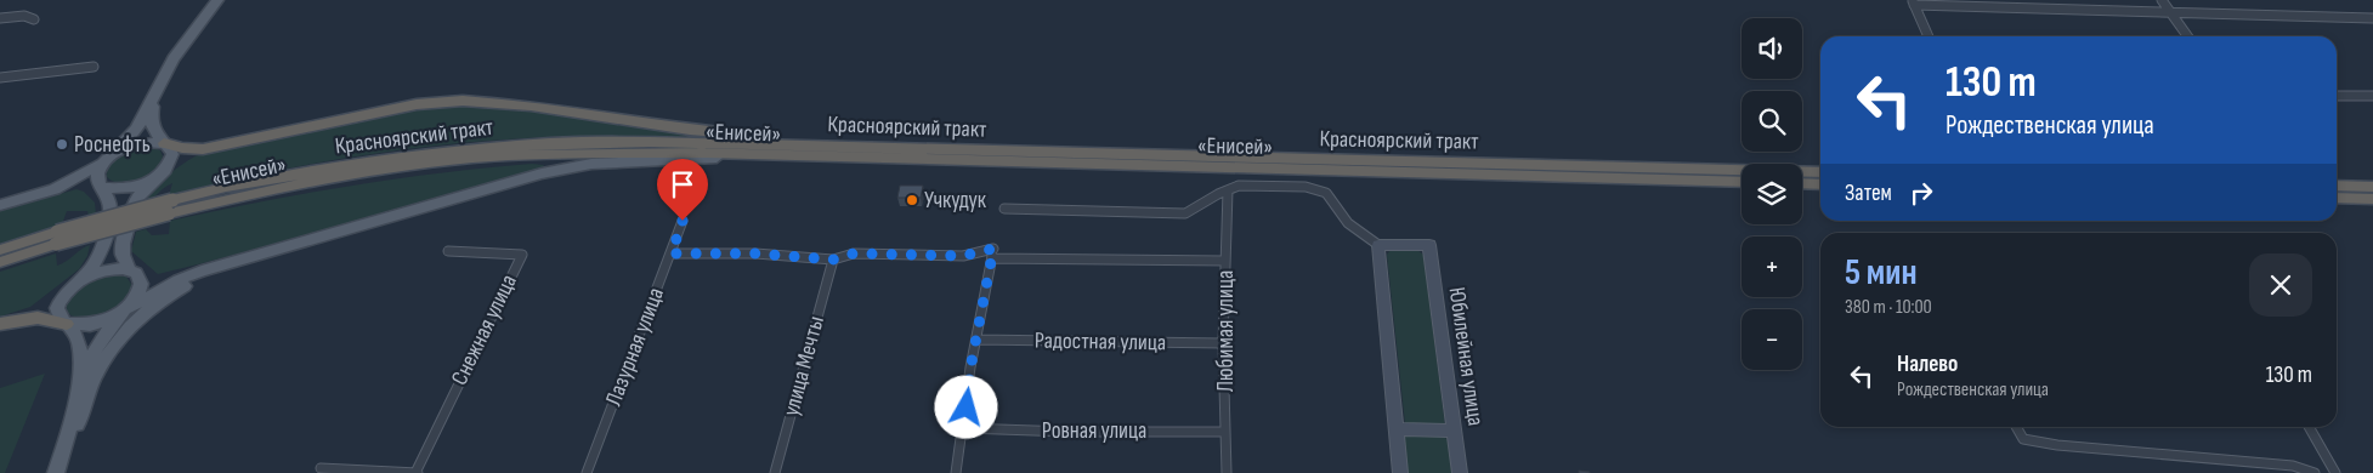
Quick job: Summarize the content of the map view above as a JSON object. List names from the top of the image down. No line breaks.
{"streets":{"highway":["Красноярский тракт","«Енисей»"],"main road":["Юбилейная улица"],"street":["Снежная улица","Любимая улица","Радостная улица","Лазурная улица","улица Мечты","Ровная улица"]},"crossings":[["Красноярский тракт","«Енисей»"],["Любимая улица","Радостная улица"],["Любимая улица","Ровная улица"]],"places":["Роснефть","Учкудук"],"page":{"map_buttons":["+","−"],"turn":["130 m","Рождественская улица"],"then":"Затем","heading":["5 мин","380 m · 10:00"],"list":[{"name":"Налево","note":"Рождественская улица","value":"130 m"}]}}
